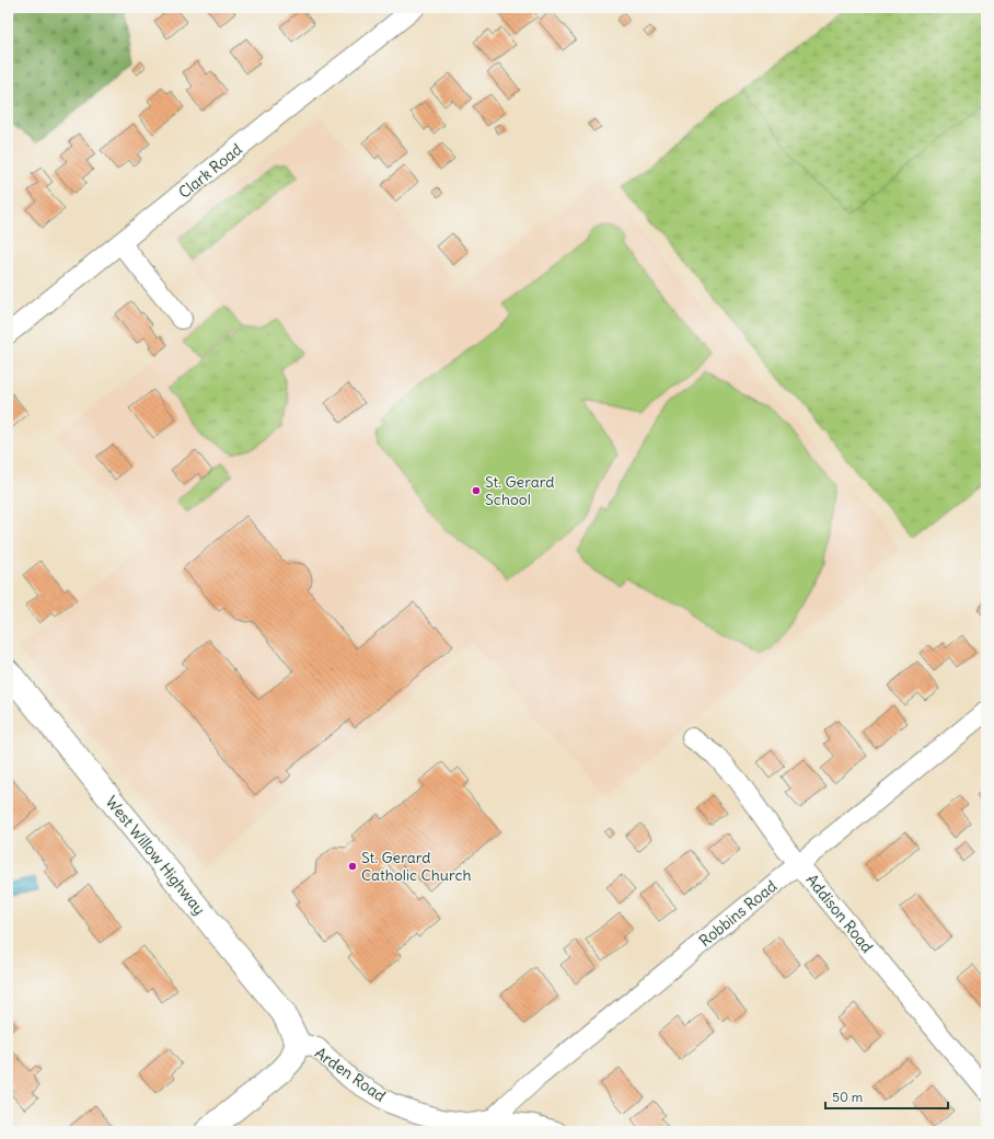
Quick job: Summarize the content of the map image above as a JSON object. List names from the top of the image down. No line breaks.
{"streets":{"street":["Clark Road","West Willow Highway","Robbins Road","Addison Road","Arden Road"]},"crossings":[["West Willow Highway","Arden Road"],["Robbins Road","Addison Road"],["Robbins Road","Arden Road"]],"places":["St. Gerard School","St. Gerard Catholic Church"],"scale_bar":"50 m"}
